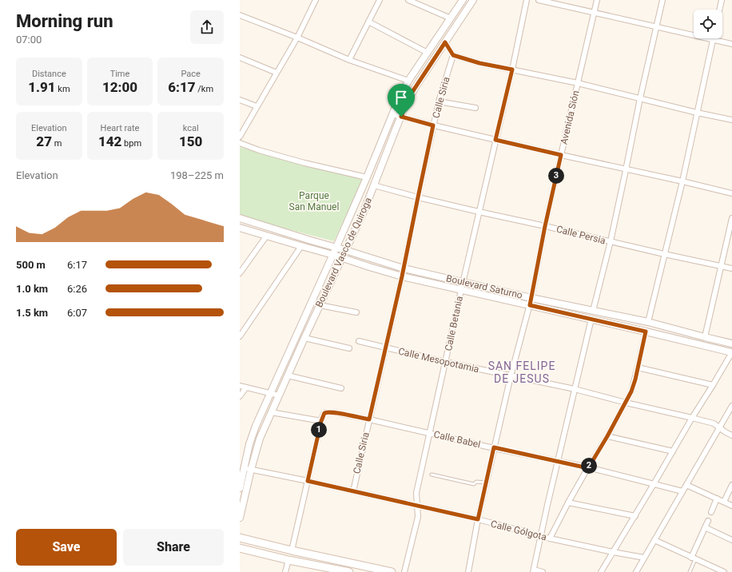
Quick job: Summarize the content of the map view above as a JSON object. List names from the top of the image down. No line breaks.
{"streets":{"street":["Calle Siria","Avenida Sión","Calle Persia","Boulevard Vasco de Quiroga","Boulevard Saturno","Calle Betania","Calle Mesopotamia","Calle Babel","Calle Gólgota"]},"crossings":[["Calle Siria","Calle Persia"],["Calle Siria","Boulevard Saturno"],["Calle Siria","Calle Mesopotamia"],["Calle Siria","Calle Babel"],["Calle Siria","Calle Gólgota"],["Avenida Sión","Calle Persia"],["Avenida Sión","Boulevard Saturno"],["Avenida Sión","Calle Mesopotamia"],["Avenida Sión","Calle Babel"],["Avenida Sión","Calle Gólgota"],["Calle Persia","Boulevard Vasco de Quiroga"],["Calle Persia","Calle Betania"],["Boulevard Vasco de Quiroga","Boulevard Saturno"],["Boulevard Vasco de Quiroga","Calle Gólgota"],["Boulevard Saturno","Calle Betania"],["Calle Betania","Calle Mesopotamia"],["Calle Betania","Calle Babel"],["Calle Betania","Calle Gólgota"]],"districts":["SAN FELIPE DE JESUS"],"parks":["Parque San Manuel"],"page":{"heading":["Morning run","07:00"],"stats":[["Distance","1.91 km"],["Time","12:00"],["Pace","6:17 /km"],["Elevation","27 m"],["Heart rate","142 bpm"],["kcal","150"]],"chart":["Elevation","198–225 m"],"pins":["3","1","2"],"list":[{"name":"500 m","note":"6:17"},{"name":"1.0 km","note":"6:26"},{"name":"1.5 km","note":"6:07"}],"buttons":["Save","Share"]}}
